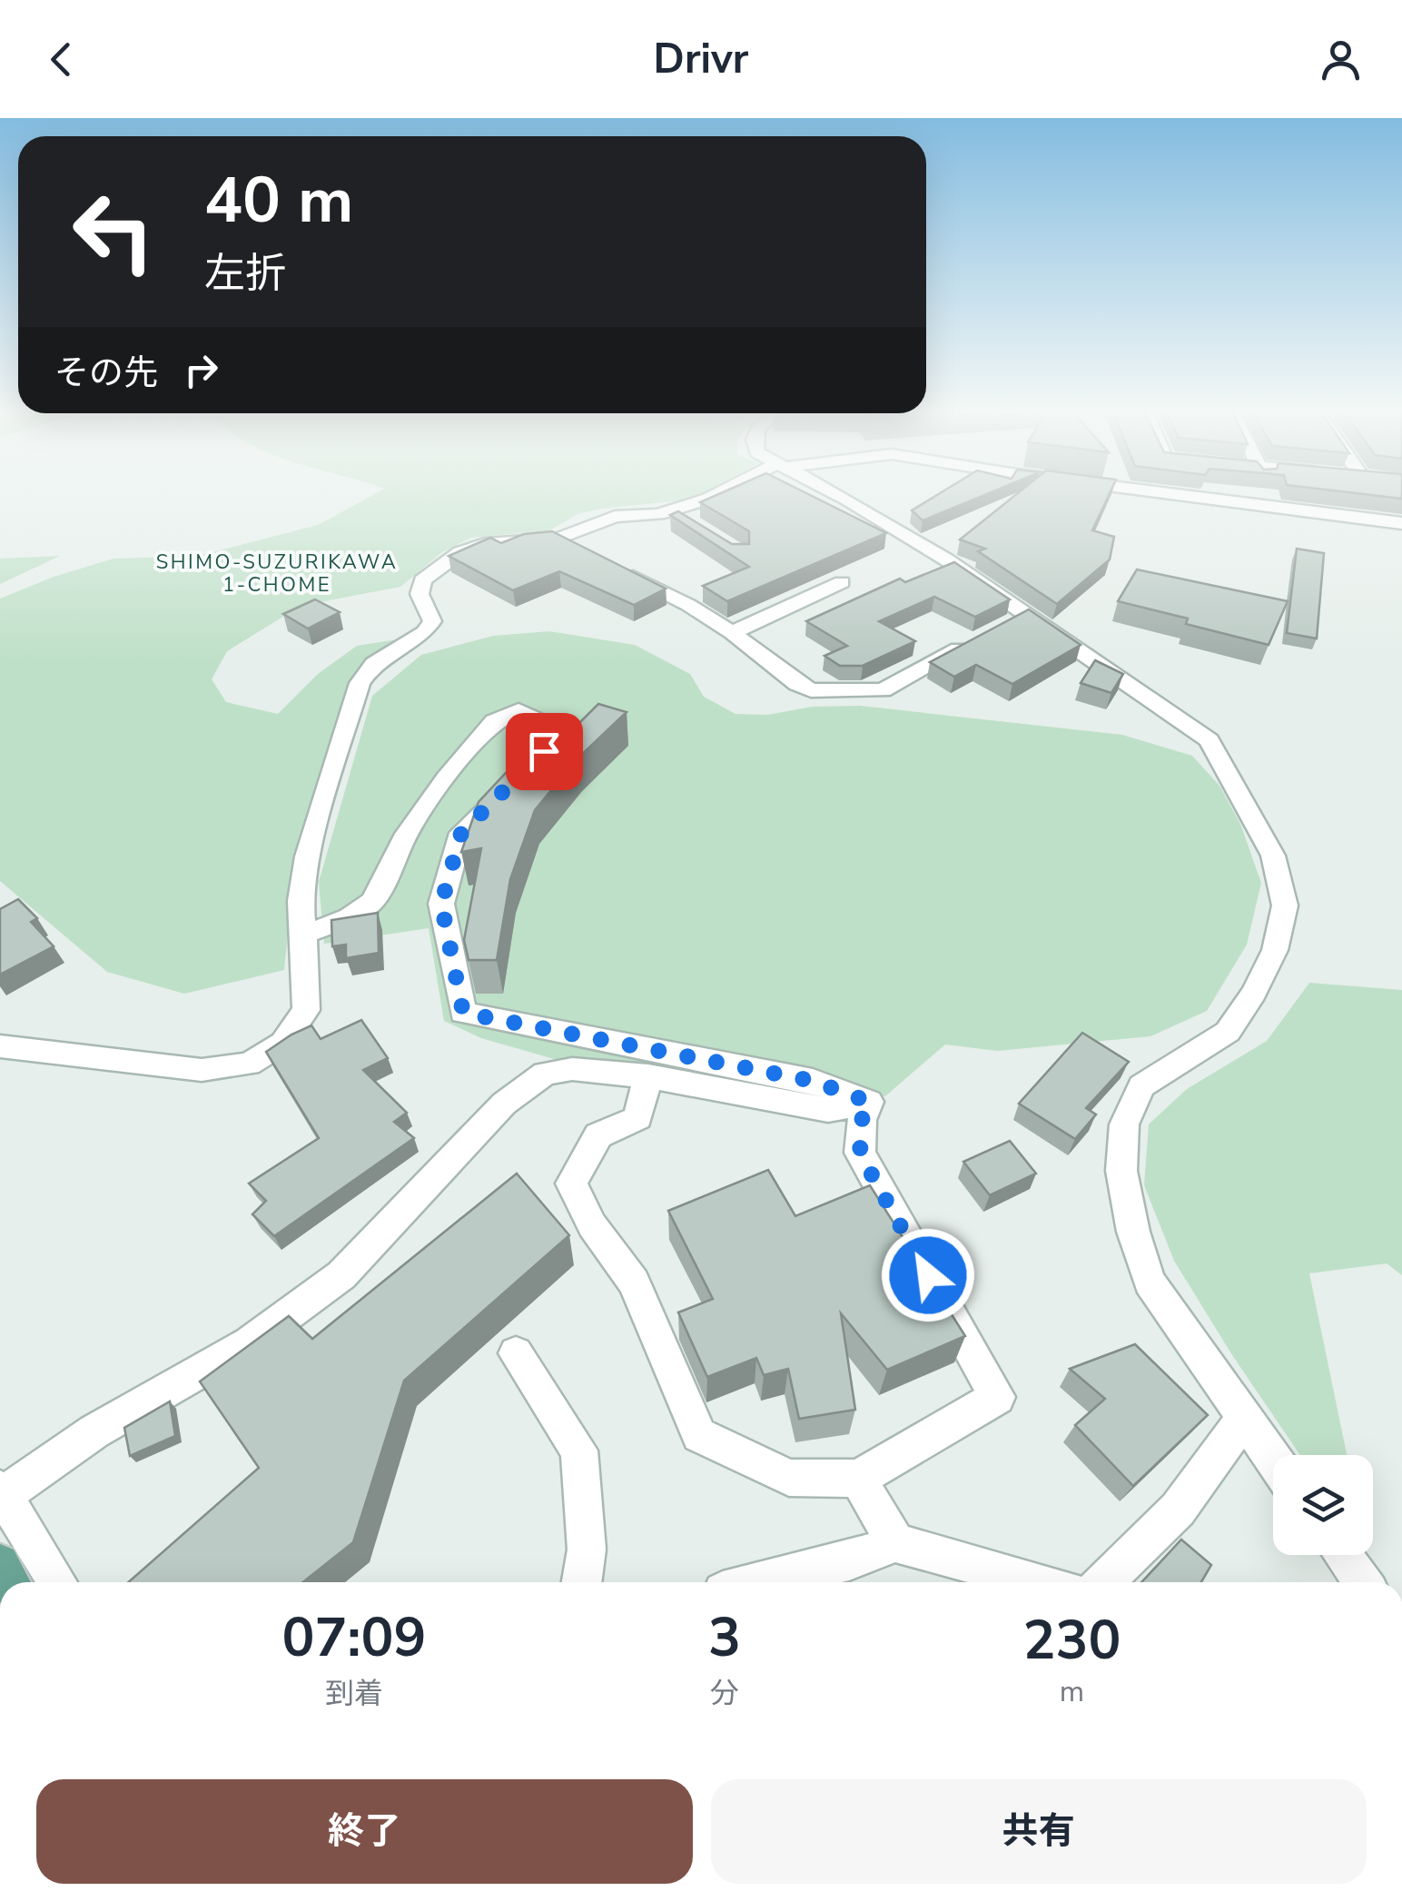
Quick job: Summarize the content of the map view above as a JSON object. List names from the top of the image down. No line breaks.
{"districts":["SHIMO-SUZURIKAWA 1-CHOME"],"page":{"header":"Drivr","turn":["40 m","左折"],"then":"その先","eta":["07:09","到着","3","分","230","m"],"buttons":["終了","共有"]}}
